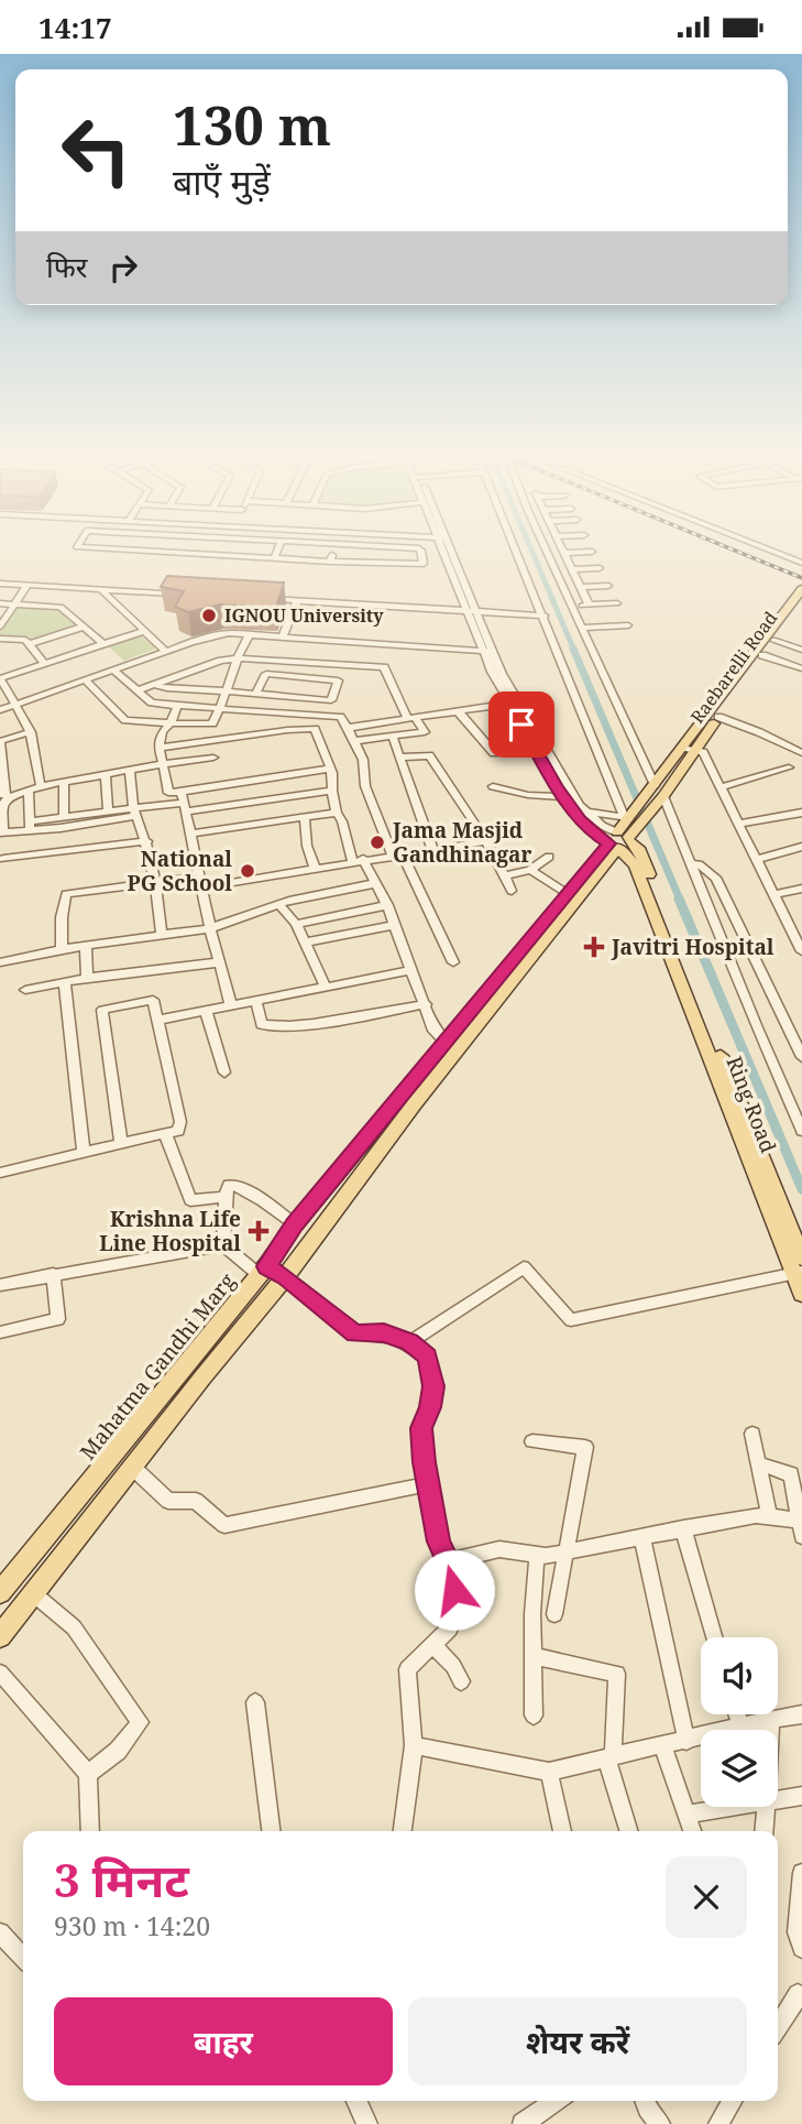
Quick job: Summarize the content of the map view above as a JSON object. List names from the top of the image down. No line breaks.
{"streets":{"main road":["Raebarelli Road","Ring Road","Mahatma Gandhi Marg"]},"crossings":[["Ring Road","Mahatma Gandhi Marg"]],"places":{"other":["IGNOU University","Jama Masjid Gandhinagar","National PG School"],"health":["Javitri Hospital","Krishna Life Line Hospital"]},"page":{"status":"14:17","turn":["130 m","बाएँ मुड़ें"],"then":"फिर","heading":["3 मिनट","930 m · 14:20"],"buttons":["बाहर","शेयर करें"]}}
